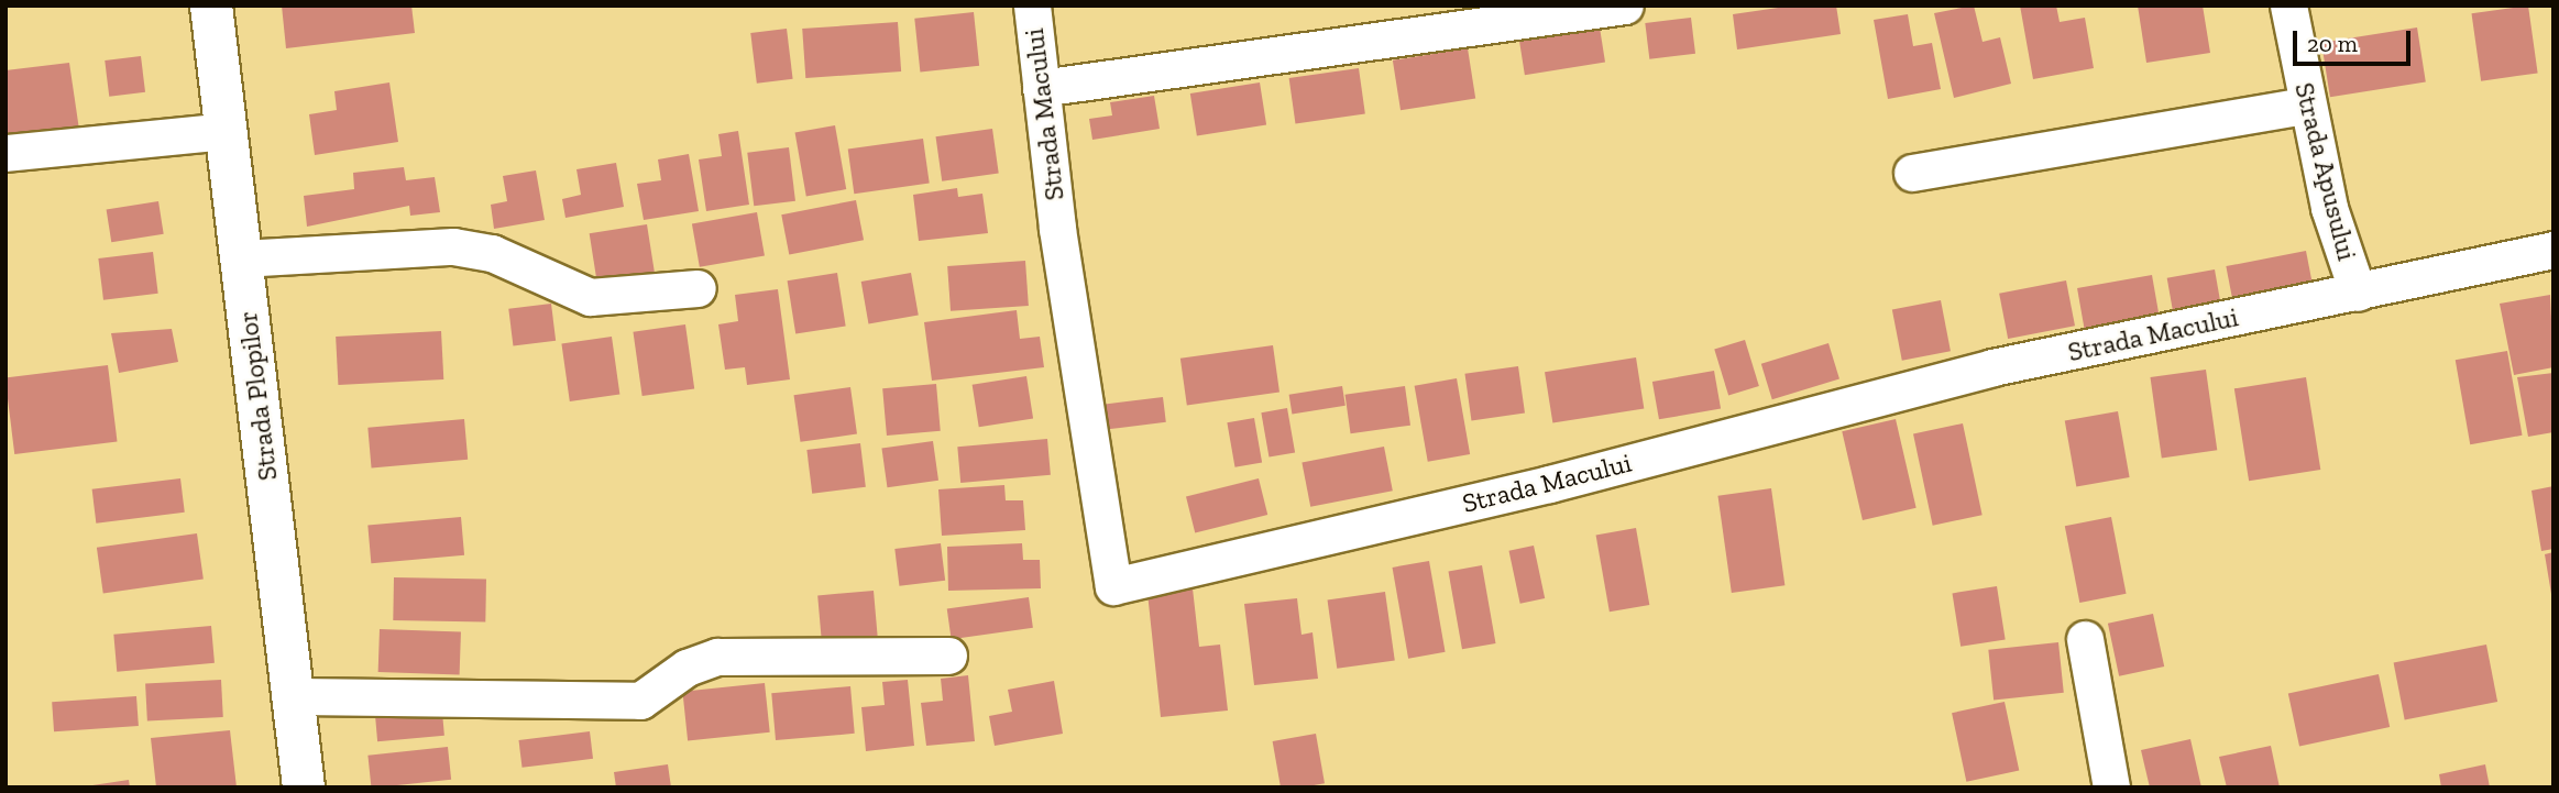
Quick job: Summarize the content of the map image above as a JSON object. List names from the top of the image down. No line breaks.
{"streets":{"street":["Strada Macului","Strada Apusului","Strada Plopilor"]},"crossings":[["Strada Macului","Strada Apusului"]],"scale_bar":"20 m"}
